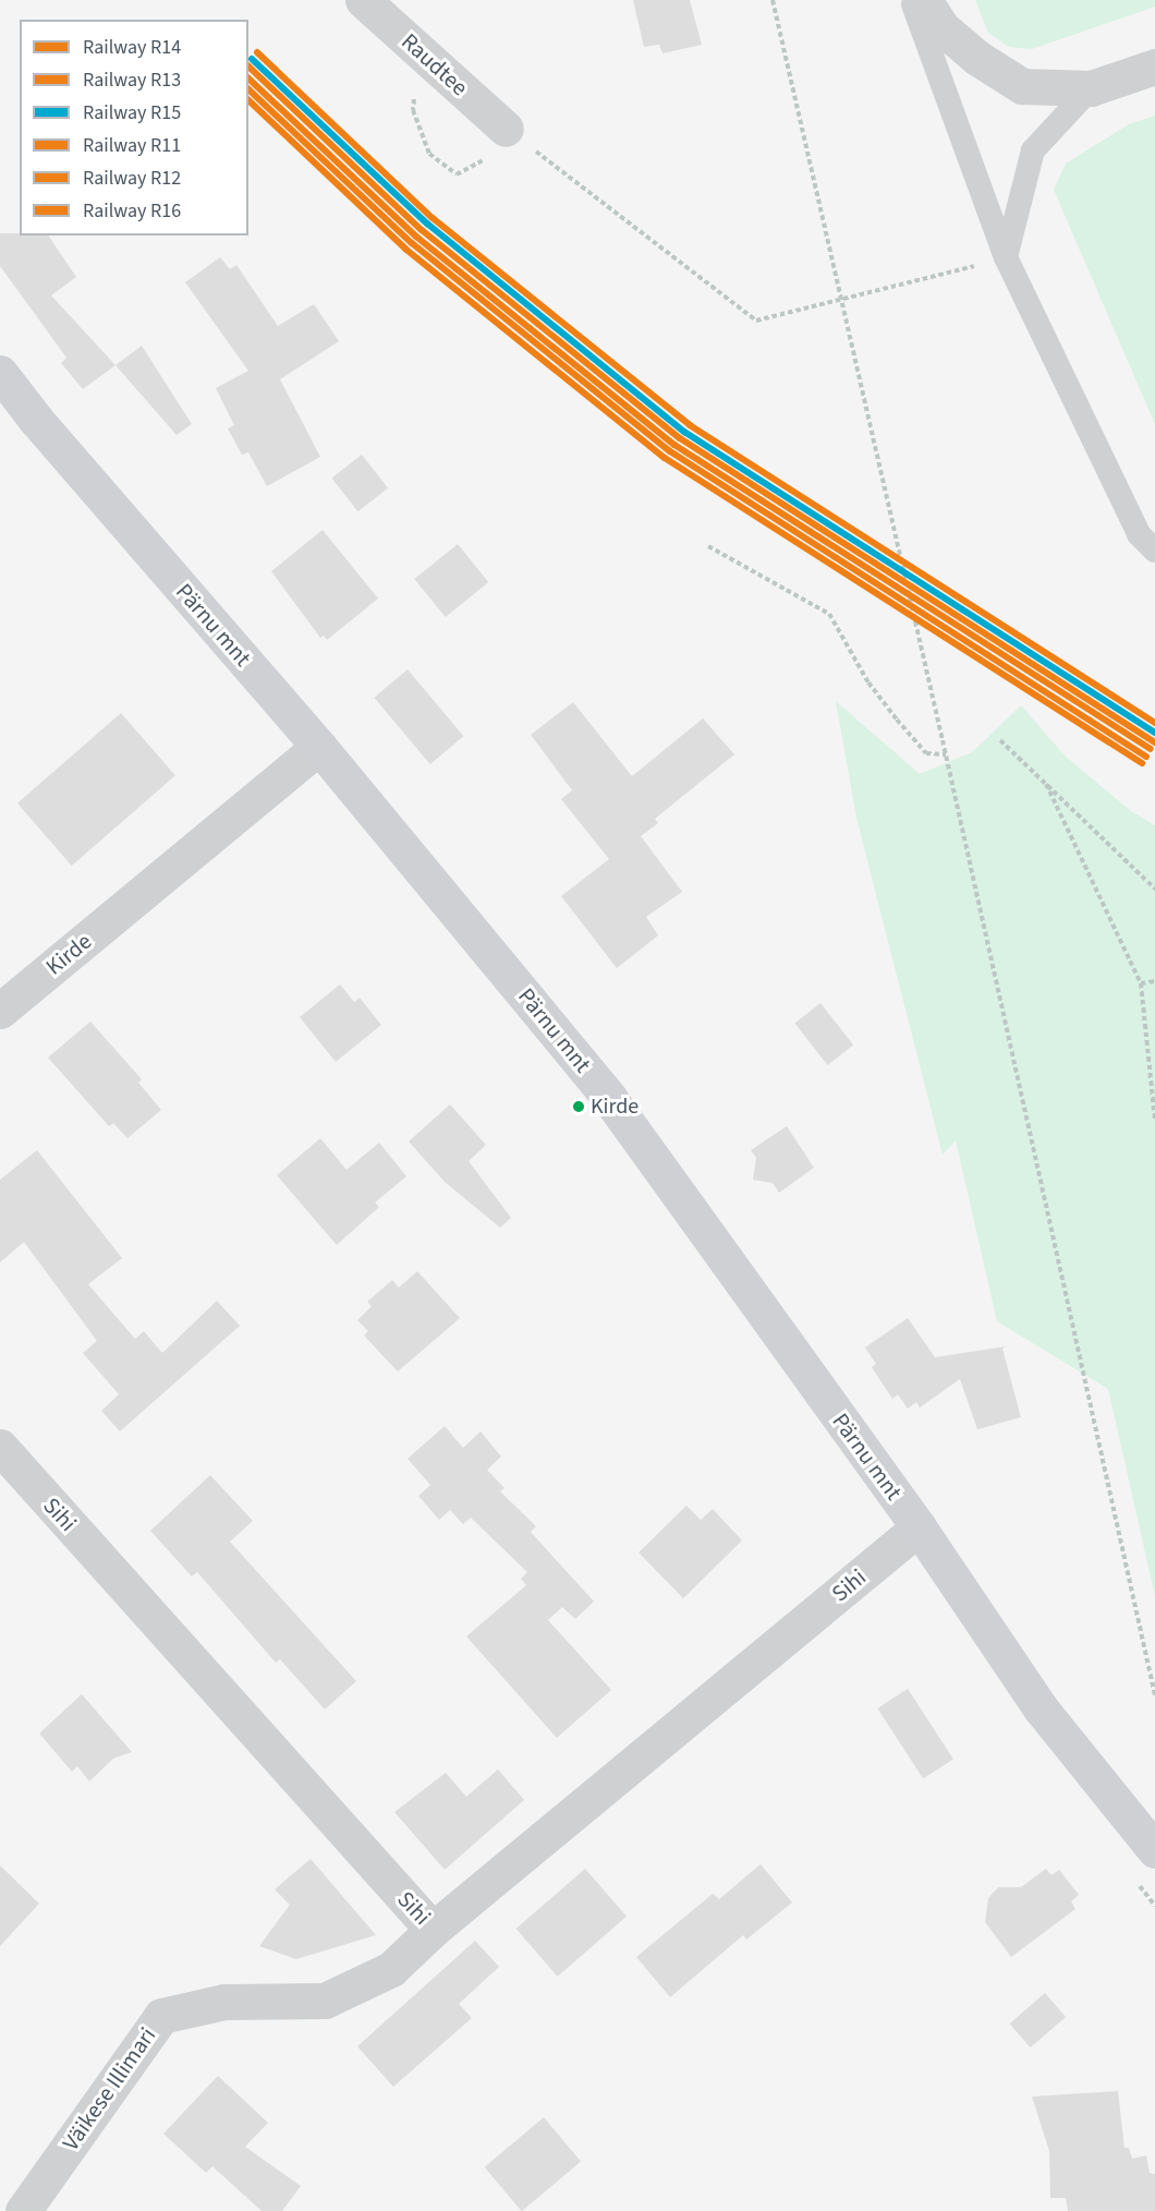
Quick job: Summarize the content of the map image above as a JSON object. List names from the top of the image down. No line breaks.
{"streets":{"main road":["Pärnu mnt"],"street":["Raudtee","Kirde","Sihi","Väikese Illimari"]},"crossings":[["Pärnu mnt","Kirde"],["Pärnu mnt","Sihi"],["Sihi","Väikese Illimari"]],"places":["Kirde"],"lines":["rail line R12","rail line R15","rail line R14","rail line R13","rail line R11","rail line R16"],"legend":["Railway R14","Railway R13","Railway R15","Railway R11","Railway R12","Railway R16"]}
